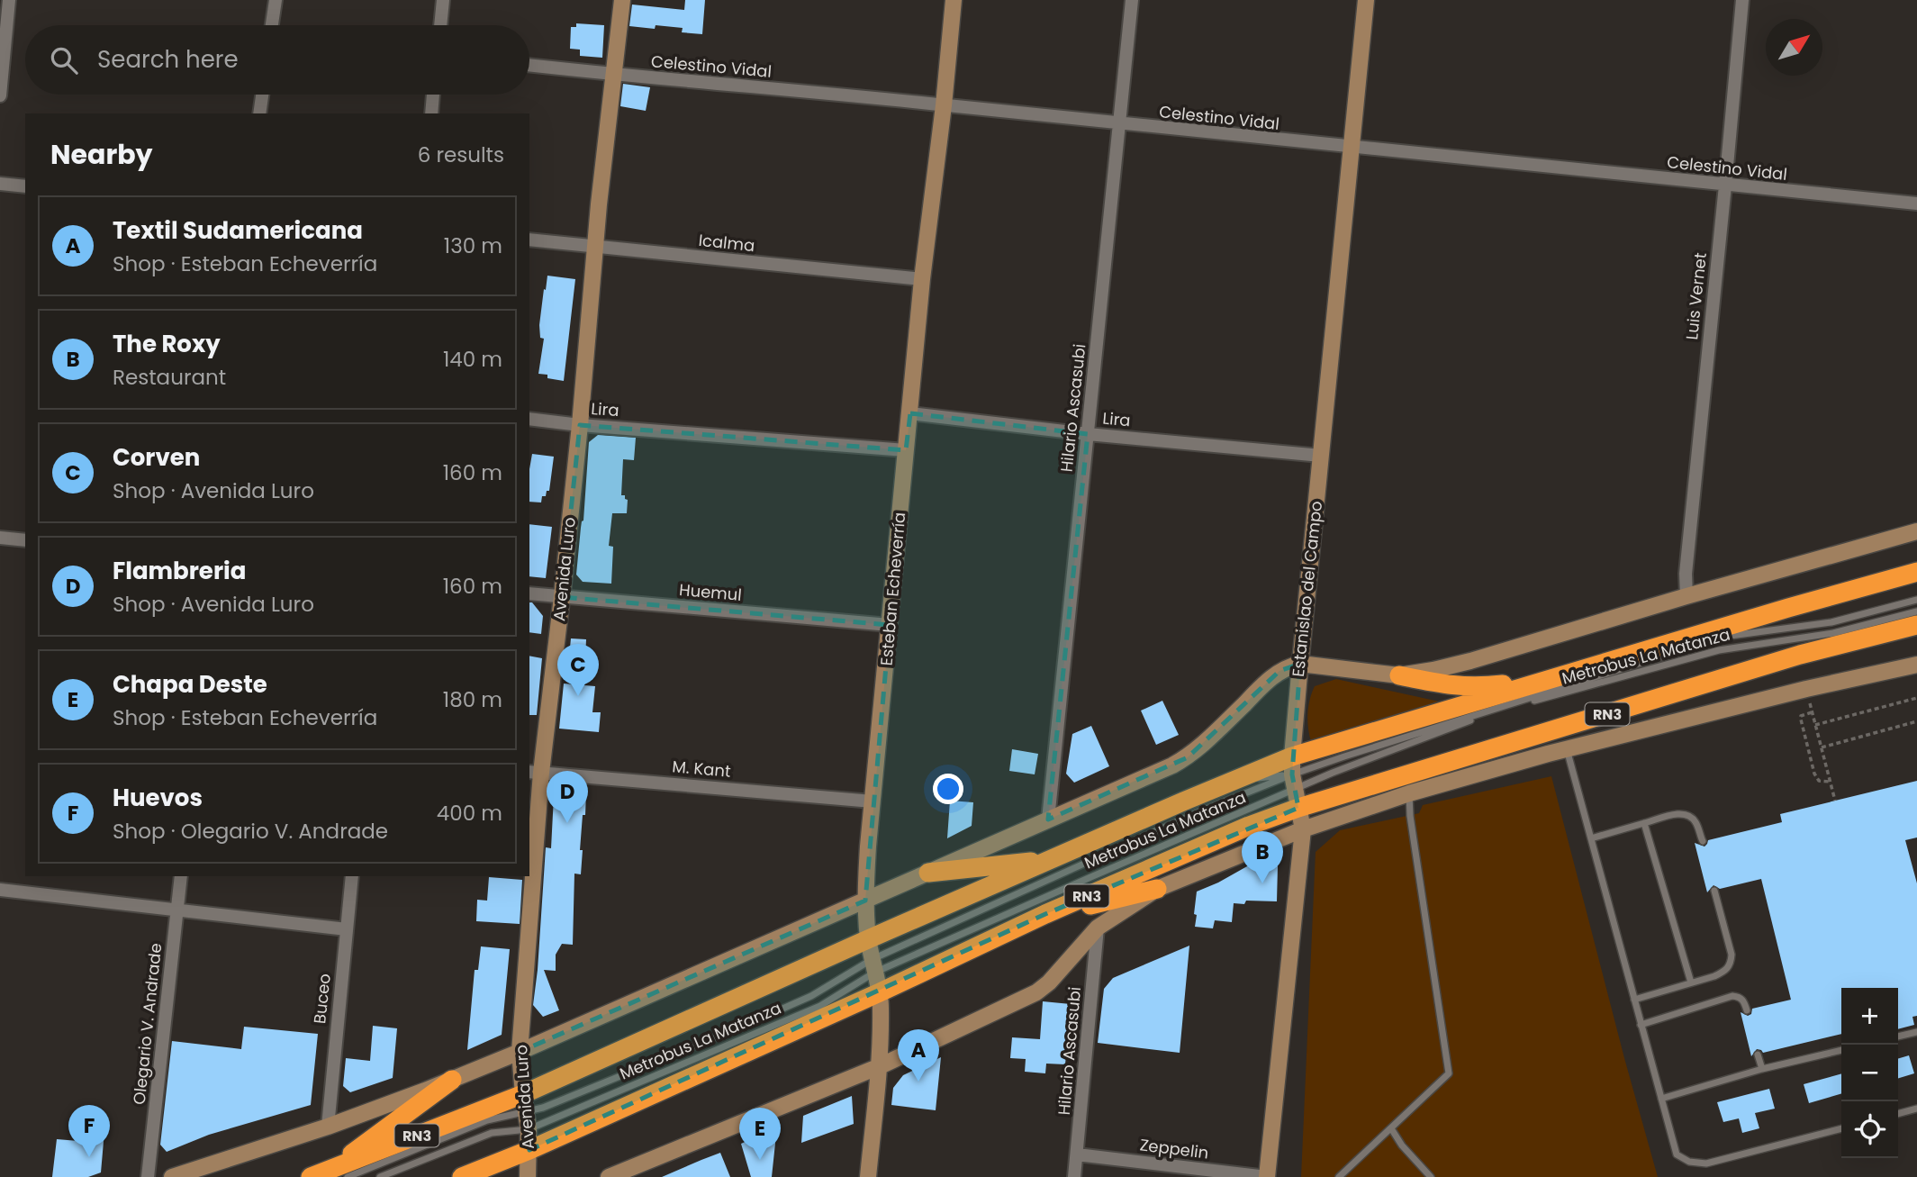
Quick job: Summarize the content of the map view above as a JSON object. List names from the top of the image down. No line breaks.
{"streets":{"highway":["RN3"],"street":["Celestino Vidal","Icalma","Luis Vernet","Hilario Ascasubi","Lira","Avenida Luro","Esteban Echeverría","Estanislao del Campo","Huemul","M. Kant","Buceo","Olegario V. Andrade","Zeppelin"],"lane":["Metrobus La Matanza"]},"crossings":[["Celestino Vidal","Luis Vernet"],["Celestino Vidal","Hilario Ascasubi"],["Celestino Vidal","Avenida Luro"],["Celestino Vidal","Esteban Echeverría"],["Celestino Vidal","Estanislao del Campo"],["Icalma","Avenida Luro"],["Icalma","Esteban Echeverría"],["Hilario Ascasubi","Lira"],["Hilario Ascasubi","Zeppelin"],["Lira","Avenida Luro"],["Lira","Esteban Echeverría"],["Lira","Estanislao del Campo"],["Avenida Luro","Huemul"],["Avenida Luro","Metrobus La Matanza"],["Avenida Luro","RN3"],["Avenida Luro","M. Kant"],["Esteban Echeverría","Huemul"],["Esteban Echeverría","Metrobus La Matanza"],["Esteban Echeverría","RN3"],["Esteban Echeverría","M. Kant"],["Estanislao del Campo","Metrobus La Matanza"],["Estanislao del Campo","RN3"],["Estanislao del Campo","Zeppelin"],["Metrobus La Matanza","RN3"]],"north":"top right","page":{"search":"Search here","heading":["Nearby","6 results"],"list":[{"mark":"A","name":"Textil Sudamericana","note":"Shop · Esteban Echeverría","value":"130 m"},{"mark":"B","name":"The Roxy","note":"Restaurant","value":"140 m"},{"mark":"C","name":"Corven","note":"Shop · Avenida Luro","value":"160 m"},{"mark":"D","name":"Flambreria","note":"Shop · Avenida Luro","value":"160 m"},{"mark":"E","name":"Chapa Deste","note":"Shop · Esteban Echeverría","value":"180 m"},{"mark":"F","name":"Huevos","note":"Shop · Olegario V. Andrade","value":"400 m"}],"pins":["C","D","B","A","F","E"],"map_buttons":["+","−"]}}
